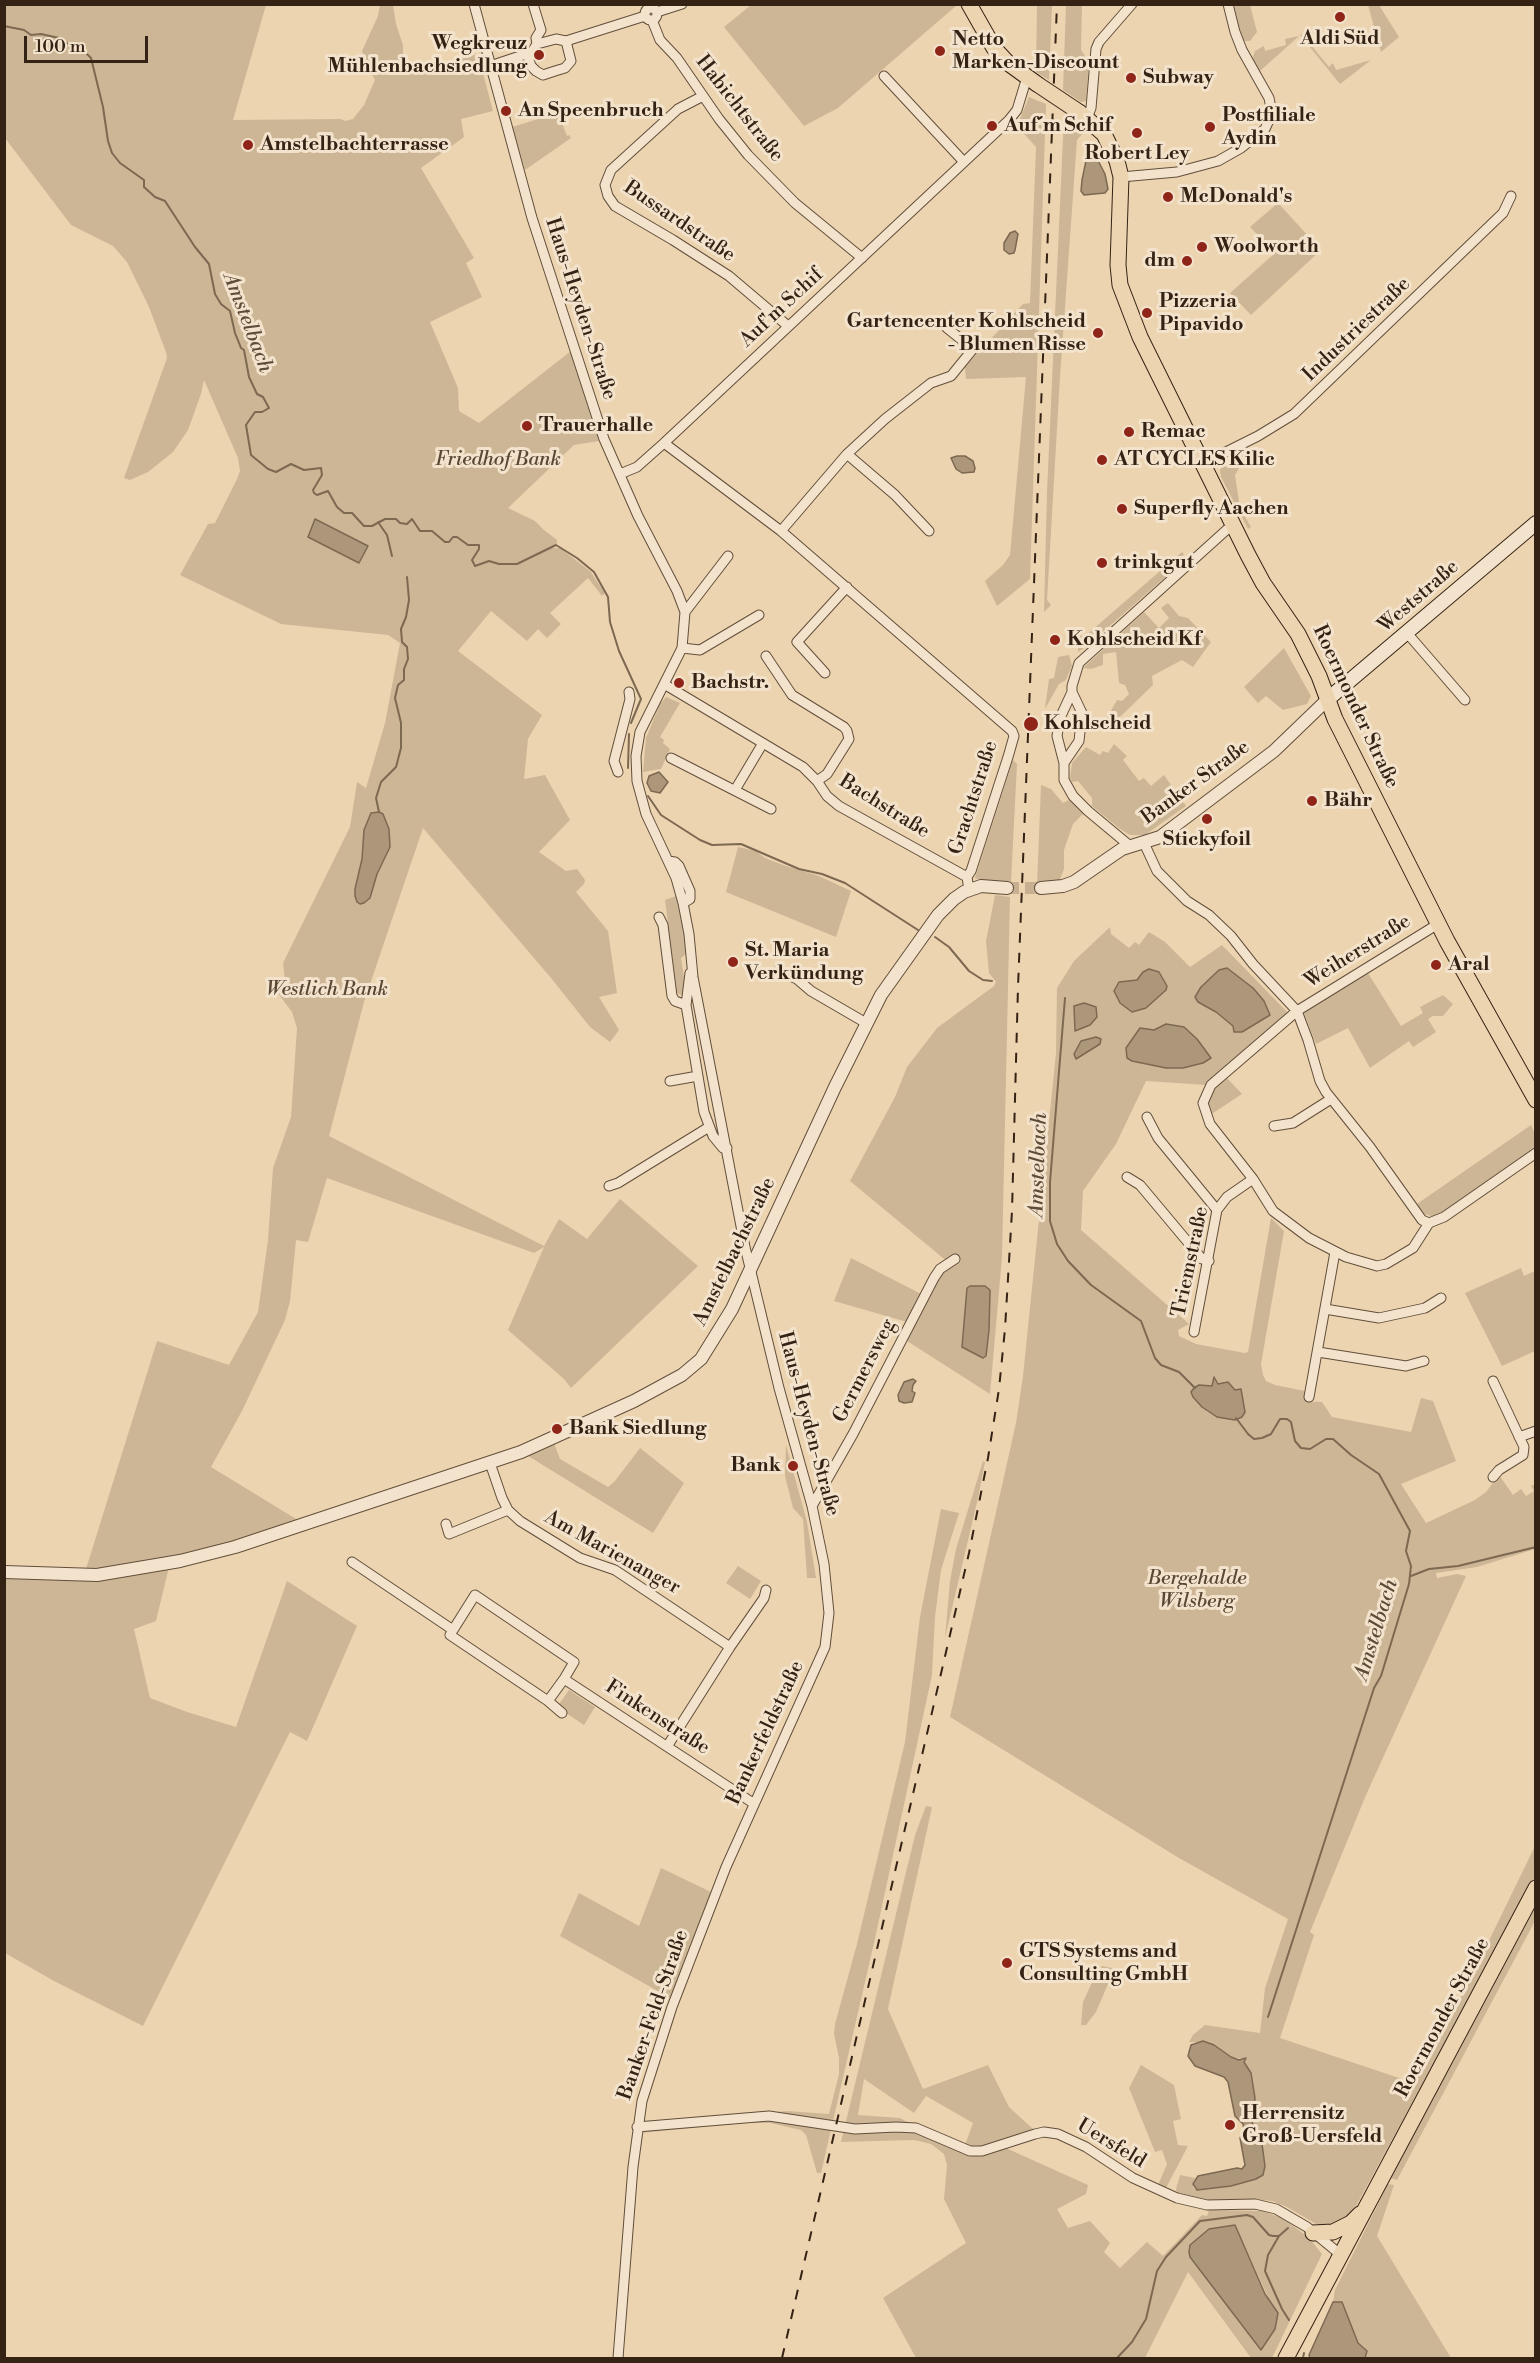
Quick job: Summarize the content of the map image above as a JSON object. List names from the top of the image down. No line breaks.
{"streets":{"main road":["Weststraße","Roermonder Straße"],"street":["Habichtstraße","Bussardstraße","Auf'm Schif","Haus-Heyden-Straße","Industriestraße","Banker Straße","Grachtstraße","Bachstraße","Weiherstraße","Amstelbachstraße","Triemstraße","Germersweg","Am Marienanger","Finkenstraße","Bankerfeldstraße","Banker-Feld-Straße","Uersfeld"]},"crossings":[["Habichtstraße","Bussardstraße"],["Habichtstraße","Auf'm Schif"],["Bussardstraße","Auf'm Schif"],["Auf'm Schif","Haus-Heyden-Straße"],["Auf'm Schif","Roermonder Straße"],["Auf'm Schif","Grachtstraße"],["Haus-Heyden-Straße","Bachstraße"],["Haus-Heyden-Straße","Amstelbachstraße"],["Haus-Heyden-Straße","Germersweg"],["Haus-Heyden-Straße","Bankerfeldstraße"],["Industriestraße","Roermonder Straße"],["Weststraße","Roermonder Straße"],["Weststraße","Banker Straße"],["Roermonder Straße","Banker Straße"],["Roermonder Straße","Weiherstraße"],["Roermonder Straße","Uersfeld"],["Grachtstraße","Bachstraße"],["Grachtstraße","Amstelbachstraße"],["Bachstraße","Amstelbachstraße"],["Weiherstraße","Triemstraße"],["Finkenstraße","Bankerfeldstraße"],["Bankerfeldstraße","Banker-Feld-Straße"],["Banker-Feld-Straße","Uersfeld"]],"water":["Amstelbach"],"parks":["Friedhof Bank","Westlich Bank","Bergehalde Wilsberg"],"places":["Aldi Süd","Netto Marken-Discount","Wegkreuz Mühlenbachsiedlung","Subway","An Speenbruch","Auf´m Schif","Postfiliale Aydin","Robert Ley","Amstelbachterrasse","McDonald's","Woolworth","dm","Pizzeria Pipavido","Gartencenter Kohlscheid - Blumen Risse","Trauerhalle","Remac","AT CYCLES Kilic","Superfly Aachen","trinkgut","Kohlscheid Kf","Bachstr.","Kohlscheid","Bähr","Stickyfoil","St. Maria Verkündung","Aral","Bank Siedlung","Bank","GTS Systems and Consulting GmbH","Herrensitz Groß-Uersfeld"],"scale_bar":"100 m"}
